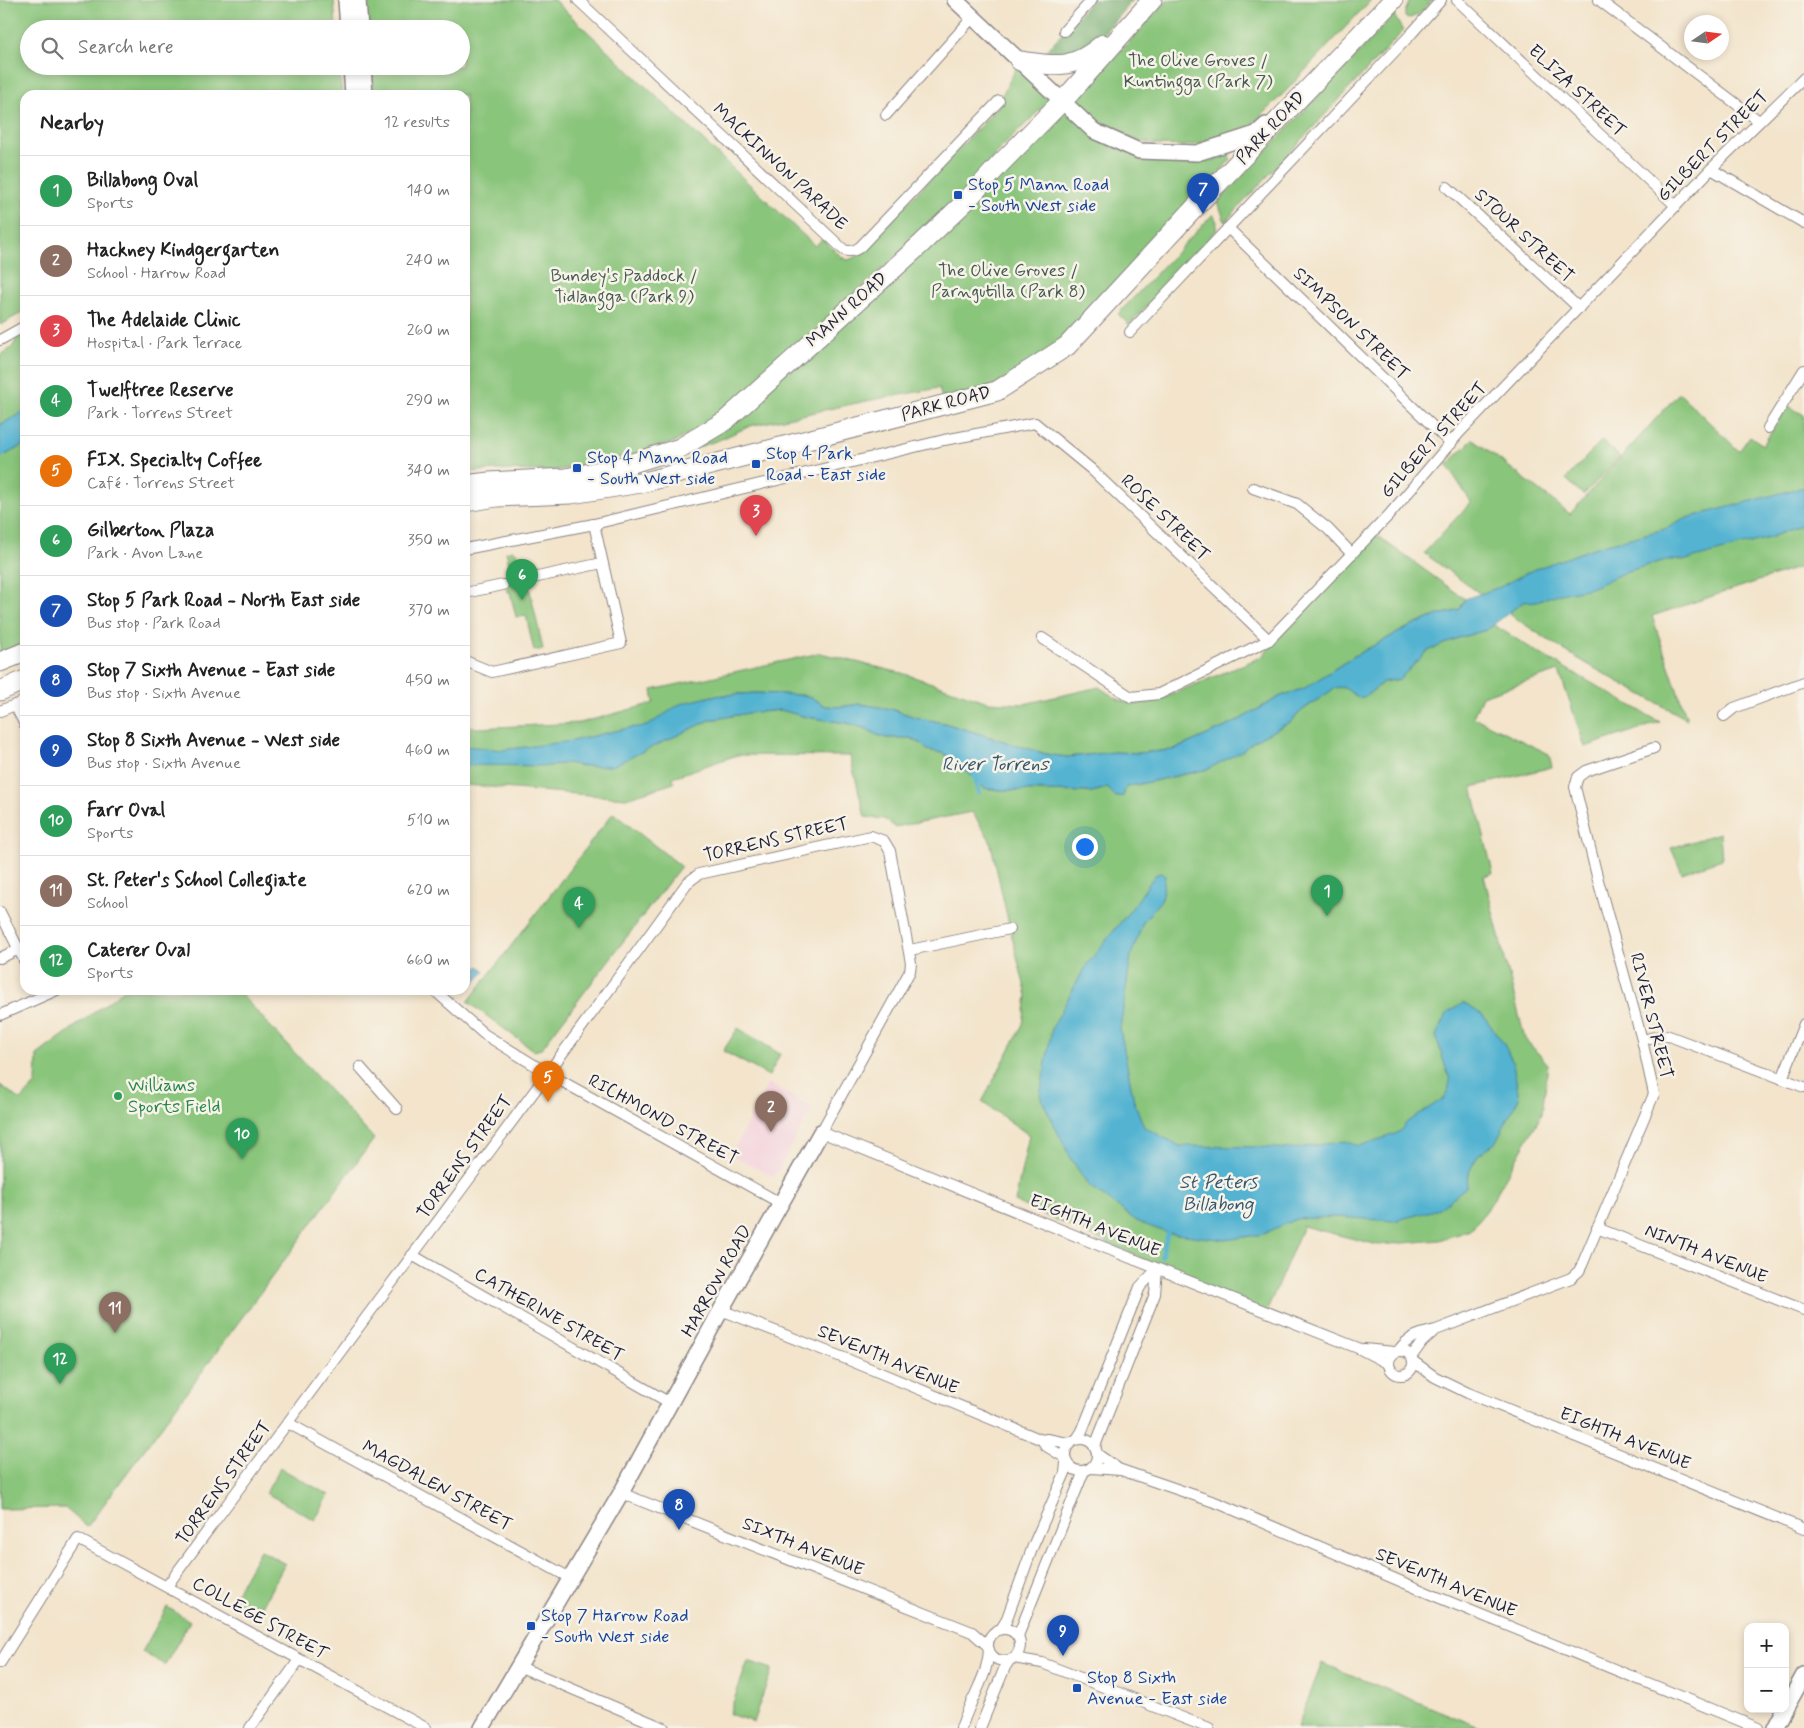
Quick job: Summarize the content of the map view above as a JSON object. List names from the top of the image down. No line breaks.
{"streets":{"highway":["PARK ROAD","MANN ROAD"],"street":["ELIZA STREET","GILBERT STREET","MACKINNON PARADE","STOUR STREET","SIMPSON STREET","ROSE STREET","TORRENS STREET","RIVER STREET","RICHMOND STREET","EIGHTH AVENUE","NINTH AVENUE","HARROW ROAD","CATHERINE STREET","SEVENTH AVENUE","MAGDALEN STREET","SIXTH AVENUE","COLLEGE STREET"]},"crossings":[["ELIZA STREET","GILBERT STREET"],["GILBERT STREET","STOUR STREET"],["GILBERT STREET","SIMPSON STREET"],["GILBERT STREET","ROSE STREET"],["TORRENS STREET","RICHMOND STREET"],["TORRENS STREET","HARROW ROAD"],["TORRENS STREET","CATHERINE STREET"],["TORRENS STREET","MAGDALEN STREET"],["TORRENS STREET","COLLEGE STREET"],["RIVER STREET","EIGHTH AVENUE"],["RIVER STREET","NINTH AVENUE"],["RICHMOND STREET","HARROW ROAD"],["EIGHTH AVENUE","HARROW ROAD"],["HARROW ROAD","CATHERINE STREET"],["HARROW ROAD","SEVENTH AVENUE"],["HARROW ROAD","MAGDALEN STREET"],["HARROW ROAD","SIXTH AVENUE"]],"water":["River Torrens","St Peters Billabong"],"parks":["The Olive Groves / Kuntingga (Park 7)","The Olive Groves / Parngutilla (Park 8)","Bundey's Paddock / Tidlangga (Park 9)"],"places":{"transit":["Stop 5 Mann Road - South West side","Stop 4 Park Road - East side","Stop 4 Mann Road - South West side","Stop 7 Harrow Road - South West side","Stop 8 Sixth Avenue - East side"],"other":["Williams Sports Field"]},"north":"right","page":{"search":"Search here","heading":["Nearby","12 results"],"list":[{"mark":"1","name":"Billabong Oval","note":"Sports","value":"140 m"},{"mark":"2","name":"Hackney Kindgergarten","note":"School · Harrow Road","value":"240 m"},{"mark":"3","name":"The Adelaide Clinic","note":"Hospital · Park Terrace","value":"260 m"},{"mark":"4","name":"Twelftree Reserve","note":"Park · Torrens Street","value":"290 m"},{"mark":"5","name":"FIX. Specialty Coffee","note":"Café · Torrens Street","value":"340 m"},{"mark":"6","name":"Gilberton Plaza","note":"Park · Avon Lane","value":"350 m"},{"mark":"7","name":"Stop 5 Park Road - North East side","note":"Bus stop · Park Road","value":"370 m"},{"mark":"8","name":"Stop 7 Sixth Avenue - East side","note":"Bus stop · Sixth Avenue","value":"450 m"},{"mark":"9","name":"Stop 8 Sixth Avenue - West side","note":"Bus stop · Sixth Avenue","value":"460 m"},{"mark":"10","name":"Farr Oval","note":"Sports","value":"510 m"},{"mark":"11","name":"St. Peter's School Collegiate","note":"School","value":"620 m"},{"mark":"12","name":"Caterer Oval","note":"Sports","value":"660 m"}],"pins":["7","3","6","1","4","5","2","10","11","12","8","9"],"map_buttons":["+","−"]}}
